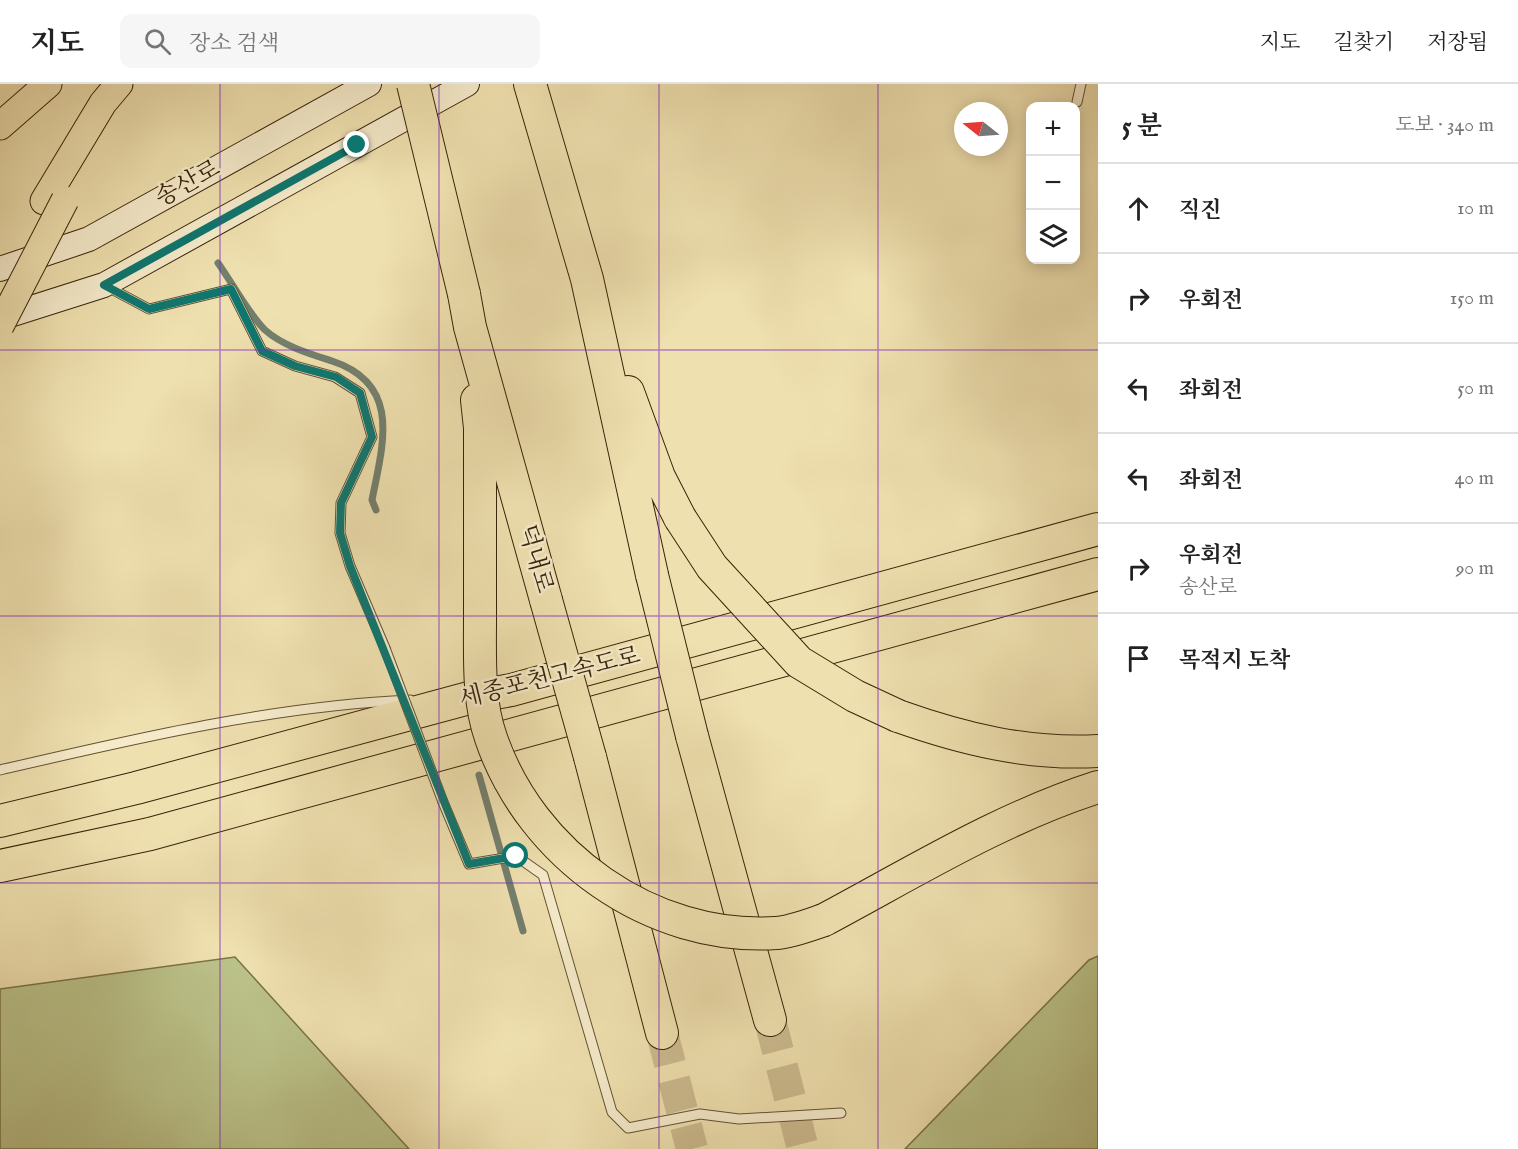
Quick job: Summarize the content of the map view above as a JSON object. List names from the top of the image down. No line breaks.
{"streets":{"highway":["덕내로","세종포천고속도로"],"street":["송산로"]},"north":"left","page":{"header":"지도","search":"장소 검색","nav":["지도","길찾기","저장됨"],"heading":["5 분","도보 · 340 m"],"map_buttons":["+","−"],"list":[["직진","10 m"],["우회전","150 m"],["좌회전","50 m"],["좌회전","40 m"],["우회전","송산로","90 m"],"목적지 도착"]}}
